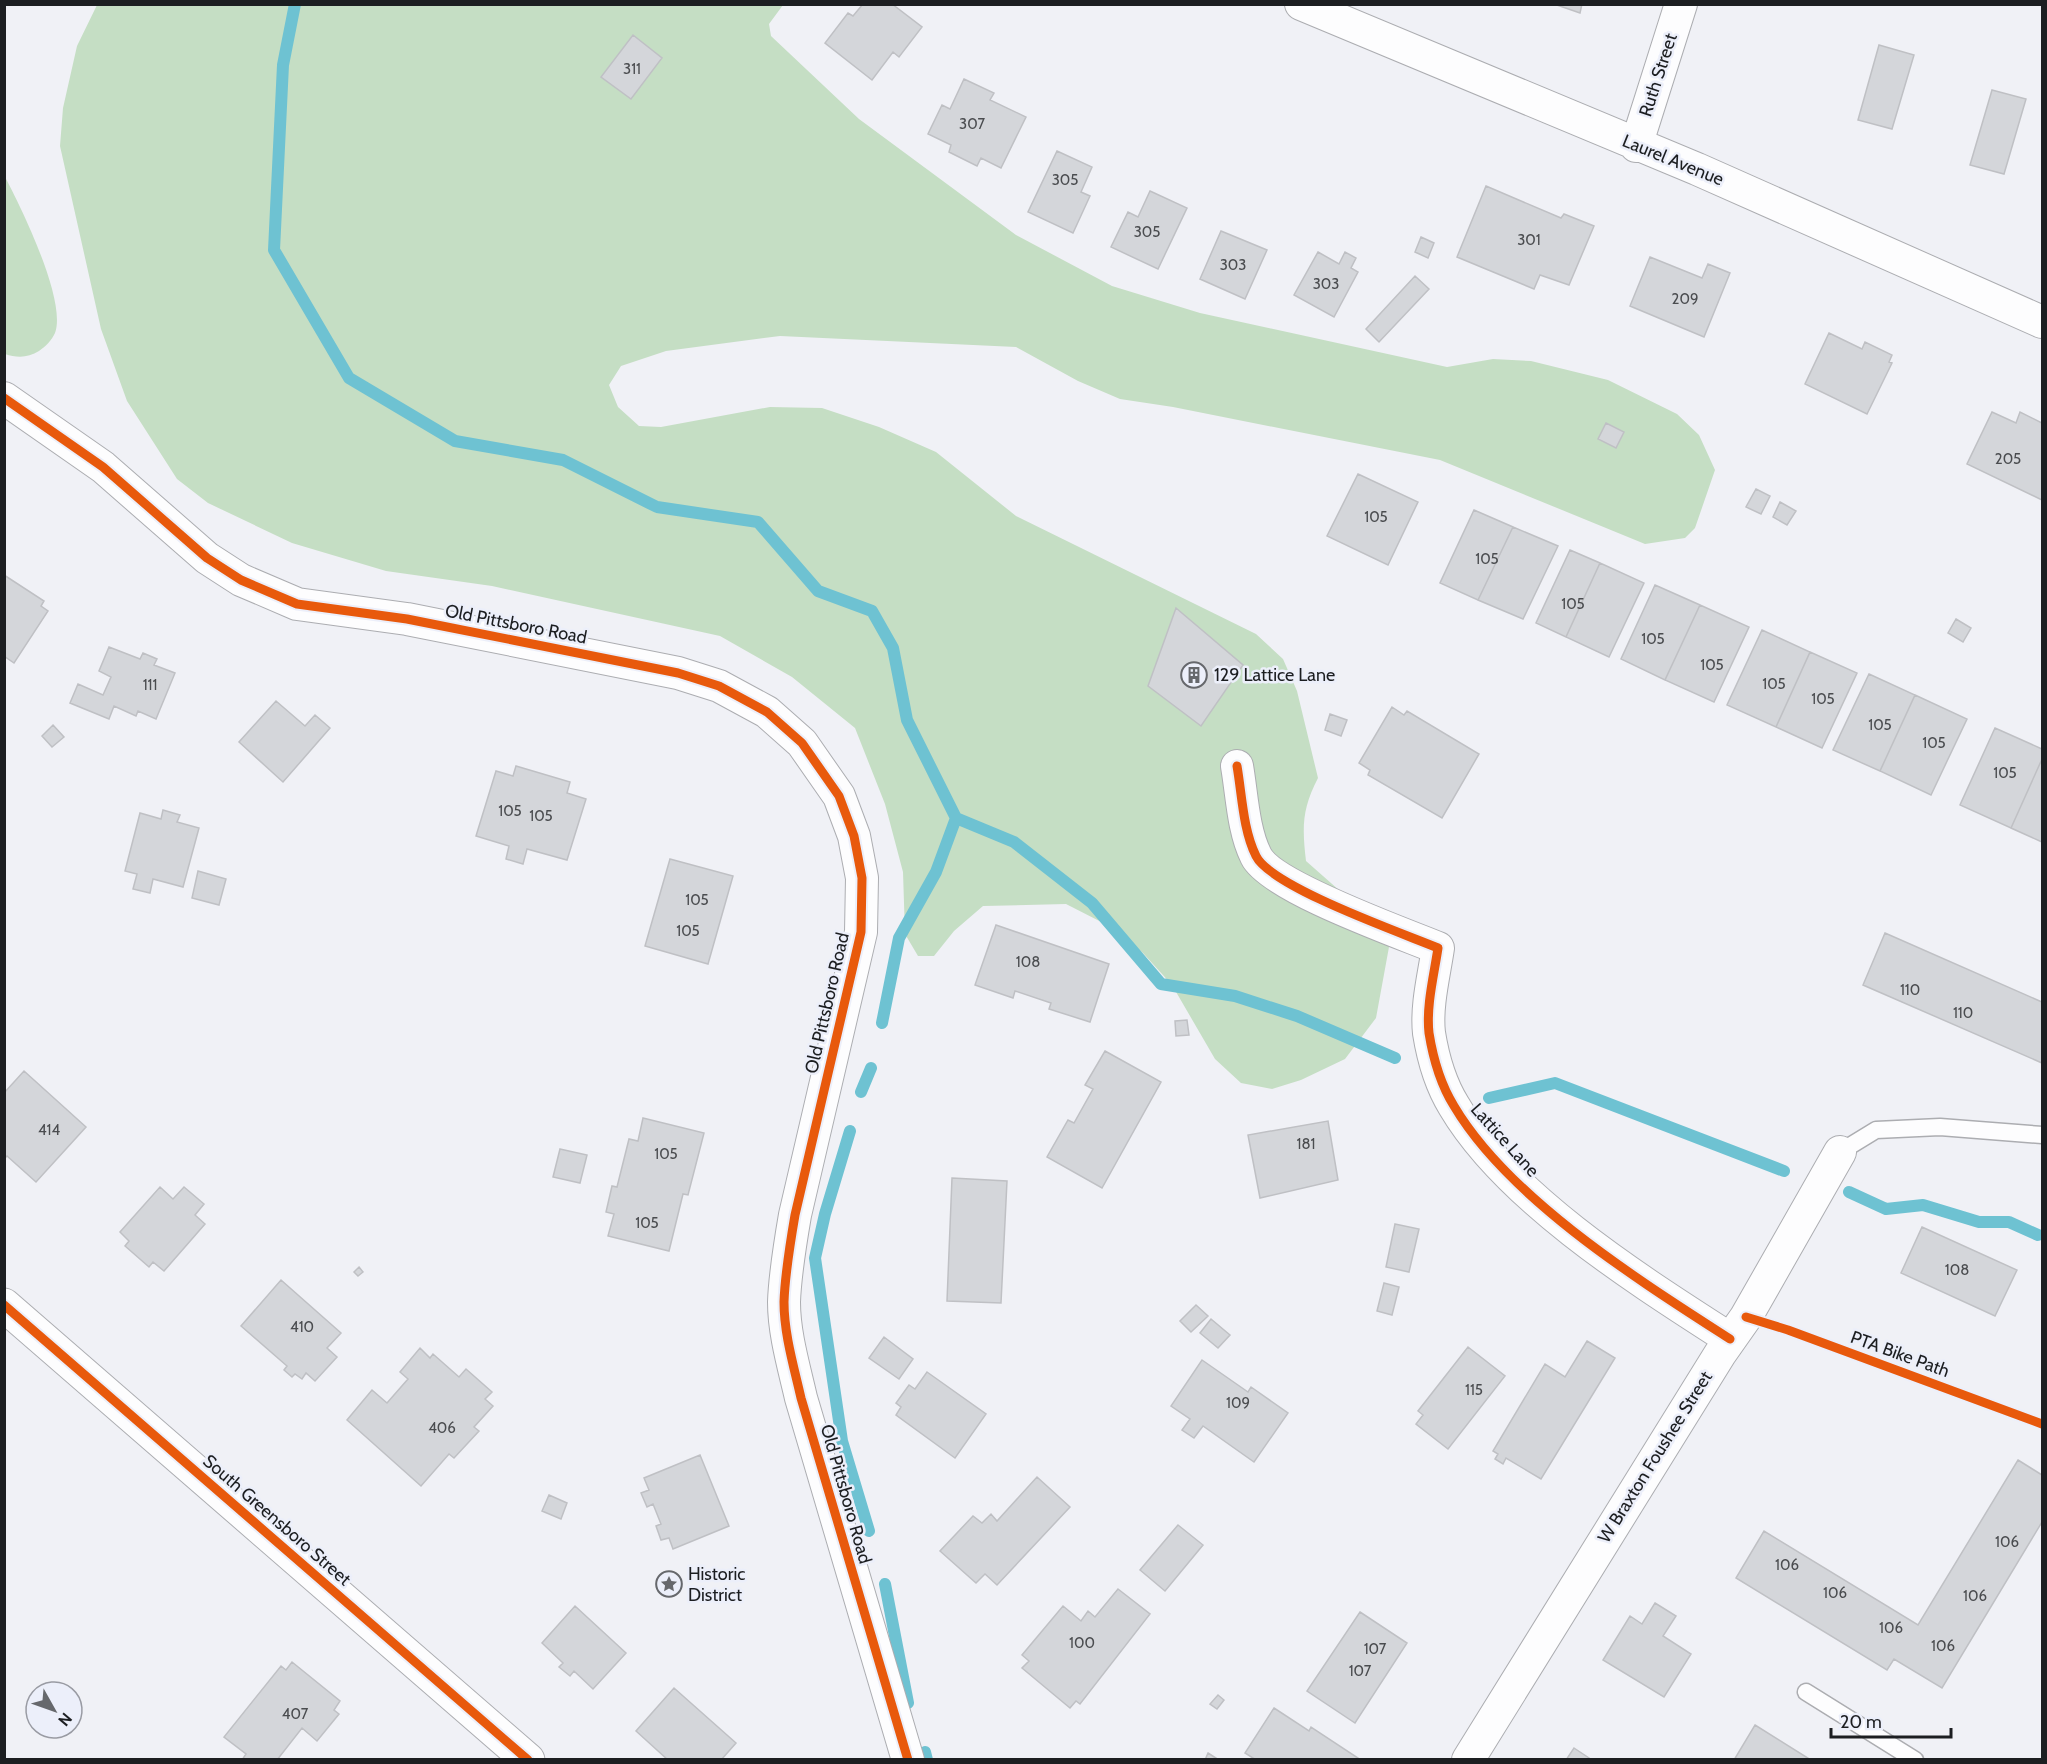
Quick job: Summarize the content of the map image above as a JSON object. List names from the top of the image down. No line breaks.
{"streets":{"main road":["South Greensboro Street"],"street":["Ruth Street","Laurel Avenue","Old Pittsboro Road","Lattice Lane","W Braxton Foushee Street"],"cycle path":["PTA Bike Path"]},"crossings":[["Ruth Street","Laurel Avenue"],["Lattice Lane","W Braxton Foushee Street"]],"places":{"building":["129 Lattice Lane"],"place":["Historic District"]},"house_numbers":["311","307","305","305","301","303","303","209","205","105","105","105","105","105","105","111","105","105","105","105","105","105","105","105","108","110","110","414","181","105","105","108","410","115","109","406","106","106","106","106","106","100","106","107","107","407"],"scale_bar":"20 m","north":"bottom right"}
